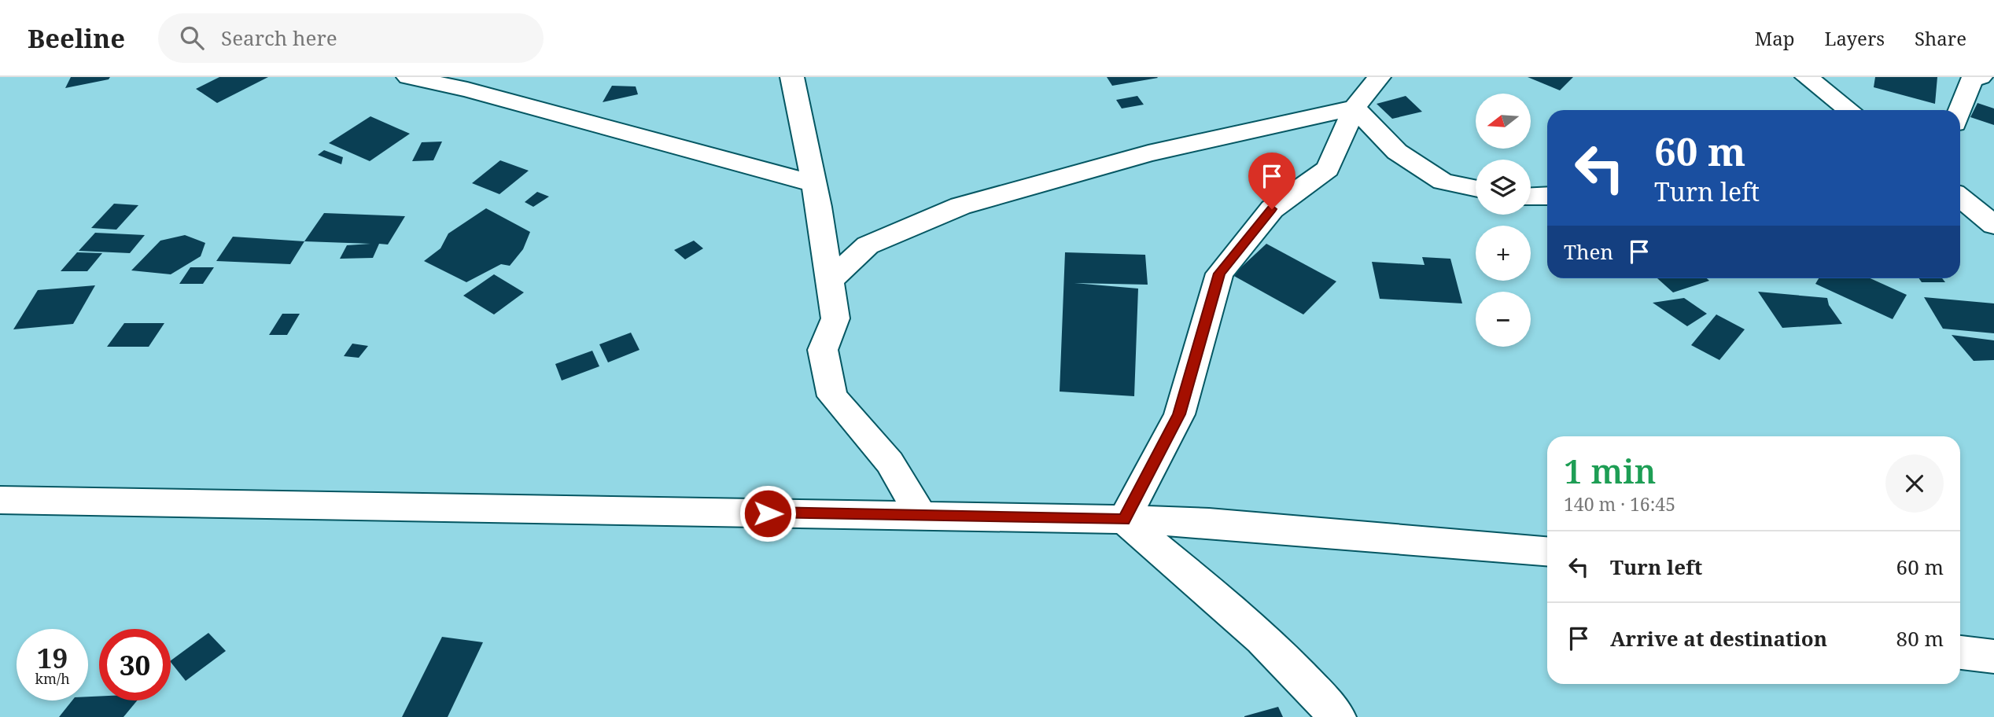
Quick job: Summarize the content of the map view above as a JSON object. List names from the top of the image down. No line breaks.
{"north":"left","page":{"header":"Beeline","search":"Search here","nav":["Map","Layers","Share"],"map_buttons":["+","−"],"turn":["60 m","Turn left"],"then":"Then","heading":["1 min","140 m · 16:45"],"list":[{"name":"Turn left","value":"60 m"},{"name":"Arrive at destination","value":"80 m"}],"speed":"19 km/h","limit":"30"}}
